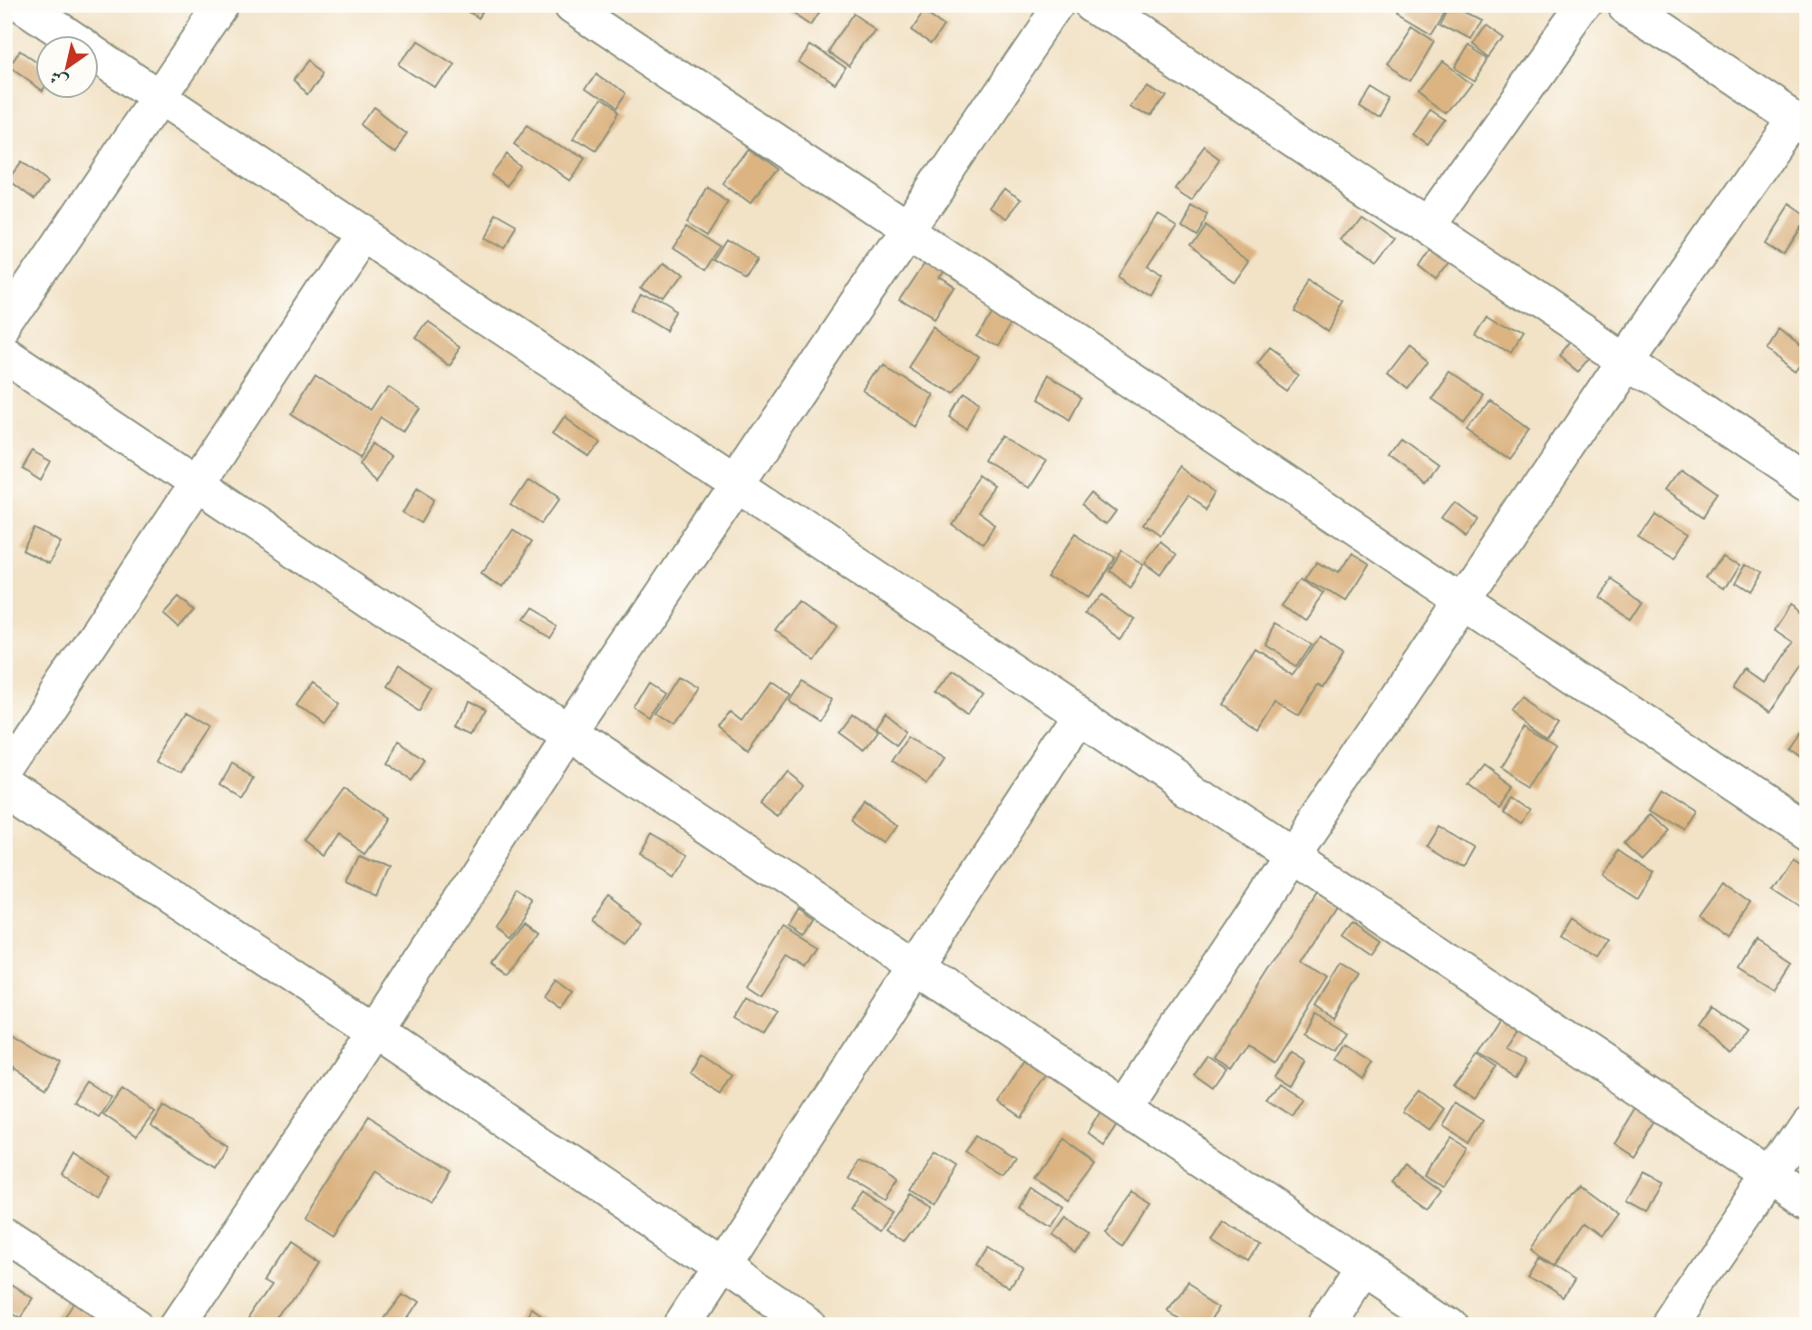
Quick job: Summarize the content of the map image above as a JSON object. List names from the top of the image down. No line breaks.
{"north":"bottom left"}
